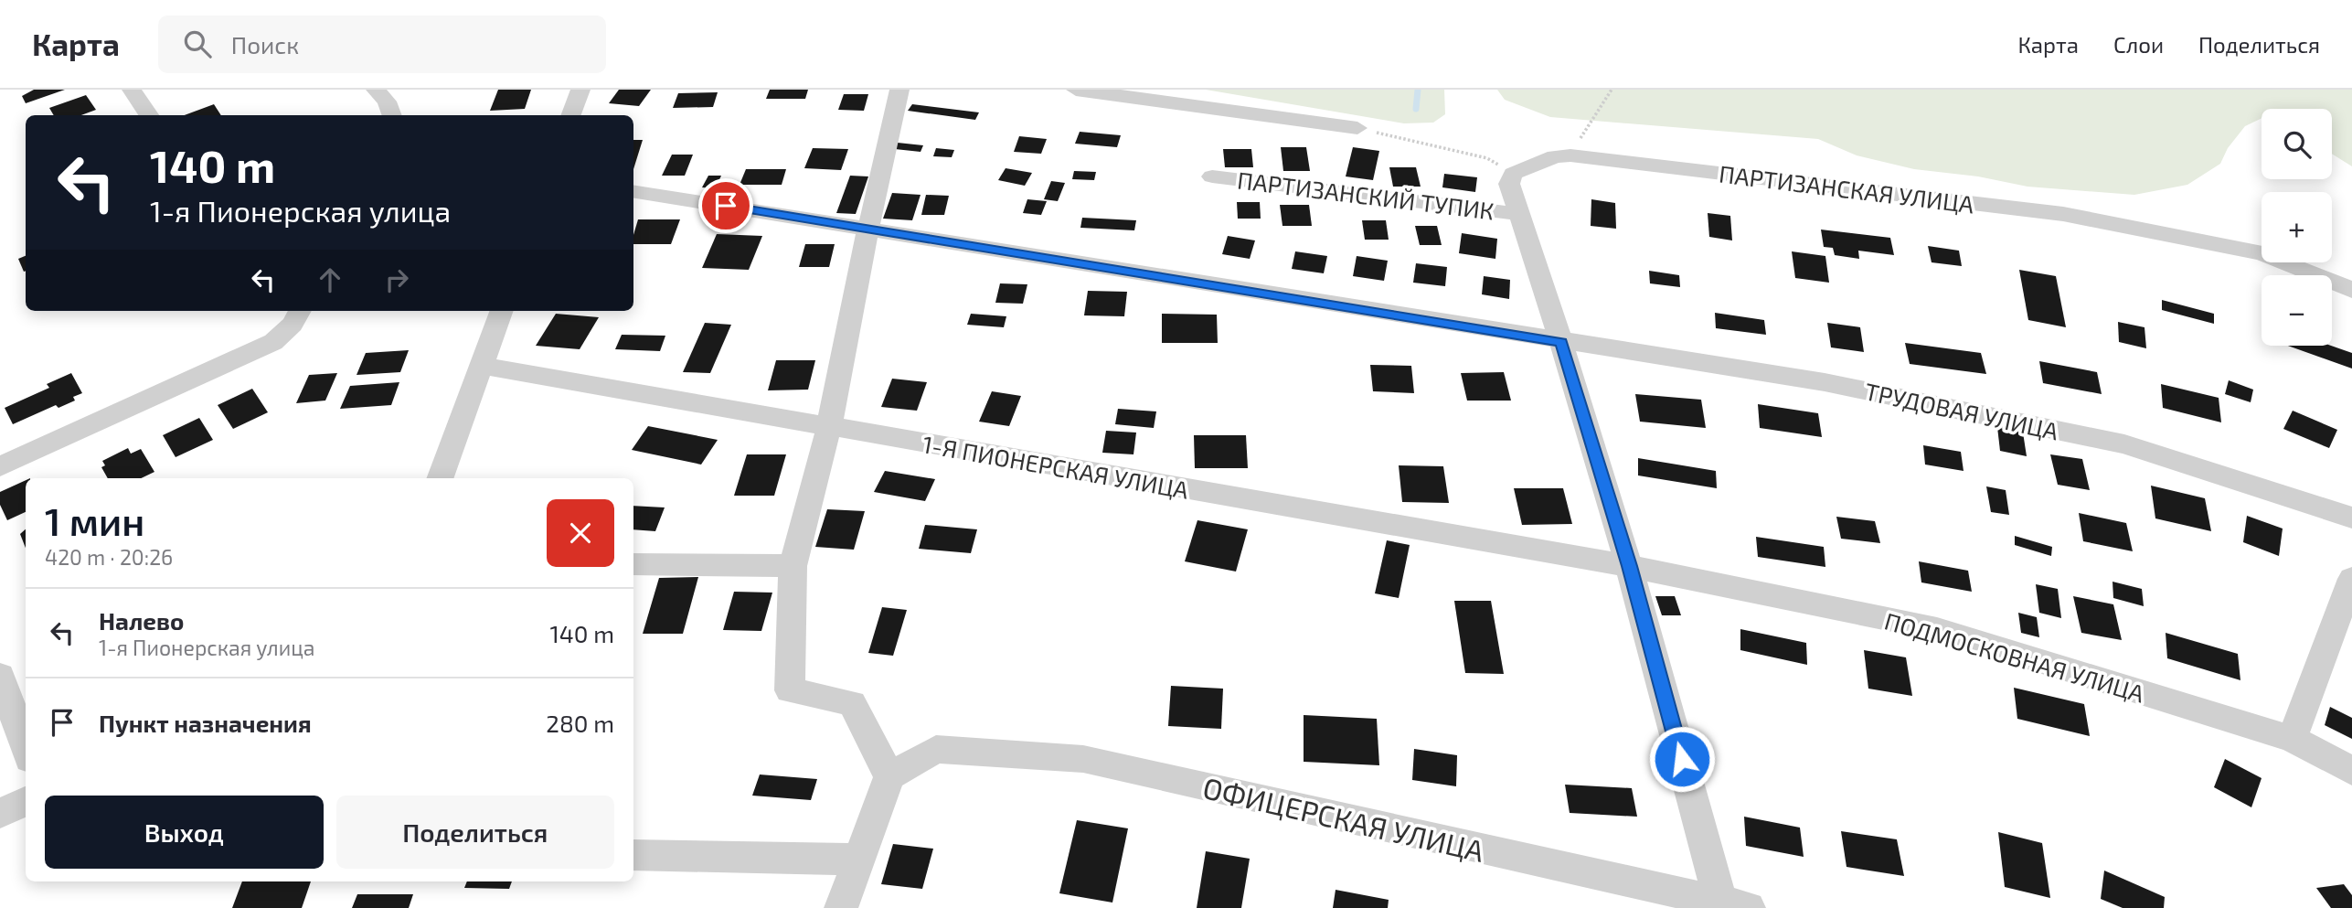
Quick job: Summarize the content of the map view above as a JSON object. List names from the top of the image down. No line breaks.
{"streets":{"street":["ПАРТИЗАНСКАЯ УЛИЦА","ПАРТИЗАНСКИЙ ТУПИК","ТРУДОВАЯ УЛИЦА","1-Я ПИОНЕРСКАЯ УЛИЦА","ПОДМОСКОВНАЯ УЛИЦА","ОФИЦЕРСКАЯ УЛИЦА"]},"crossings":[["1-Я ПИОНЕРСКАЯ УЛИЦА","ПОДМОСКОВНАЯ УЛИЦА"]],"page":{"header":"Карта","search":"Поиск","nav":["Карта","Слои","Поделиться"],"map_buttons":["+","−"],"turn":["140 m","1-я Пионерская улица"],"heading":["1 мин","420 m · 20:26"],"list":[{"name":"Налево","note":"1-я Пионерская улица","value":"140 m"},{"name":"Пункт назначения","value":"280 m"}],"buttons":["Выход","Поделиться"]}}
